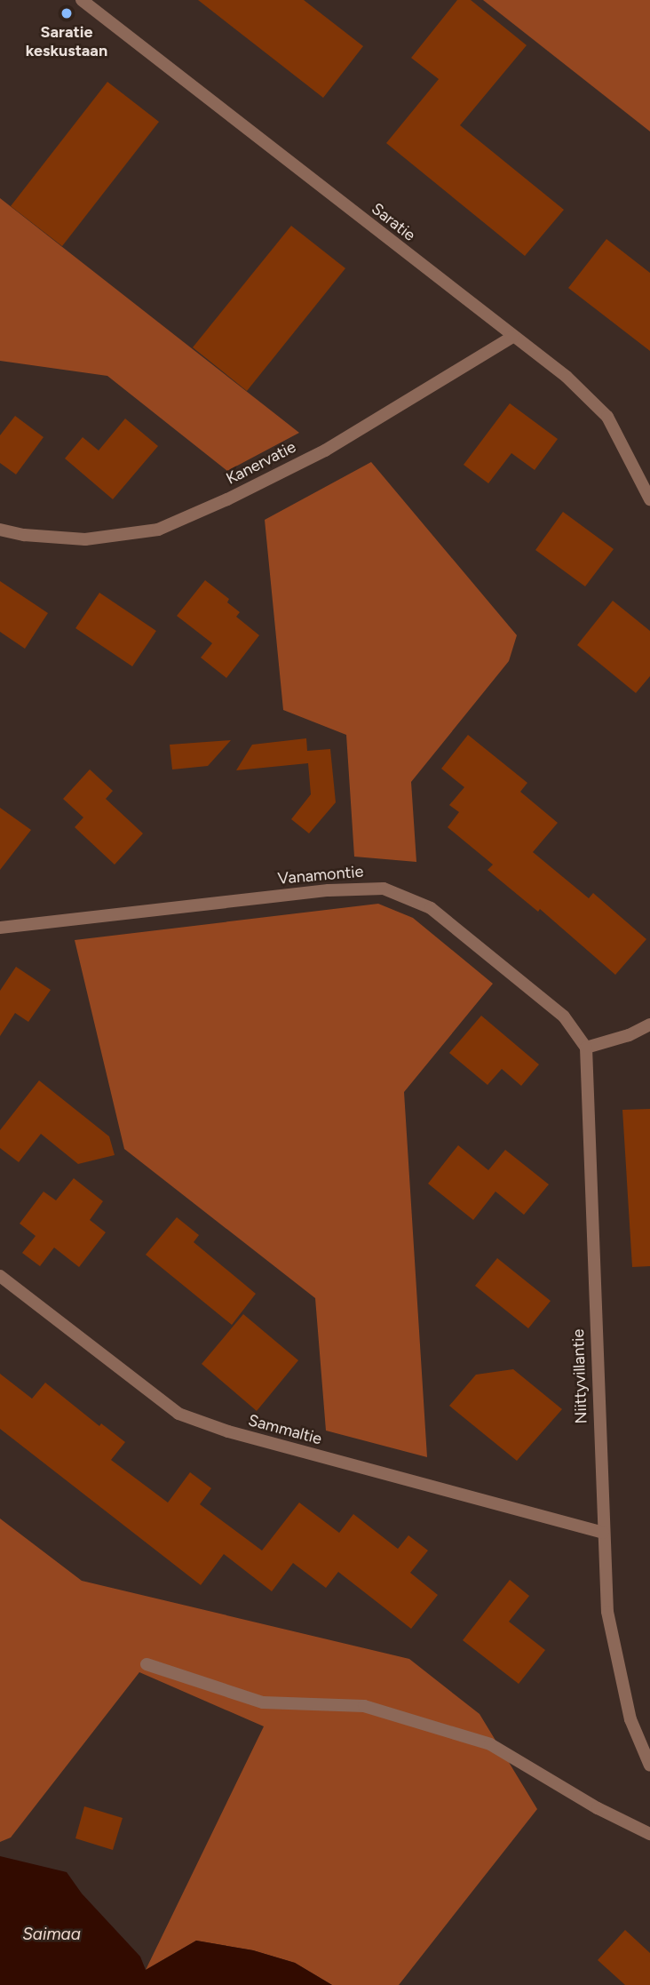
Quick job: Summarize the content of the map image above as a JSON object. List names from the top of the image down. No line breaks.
{"streets":{"street":["Saratie","Kanervatie","Vanamontie","Niittyvillantie","Sammaltie"]},"crossings":[["Saratie","Kanervatie"],["Vanamontie","Niittyvillantie"],["Niittyvillantie","Sammaltie"]],"water":["Saimaa"],"places":["Saratie keskustaan"]}
